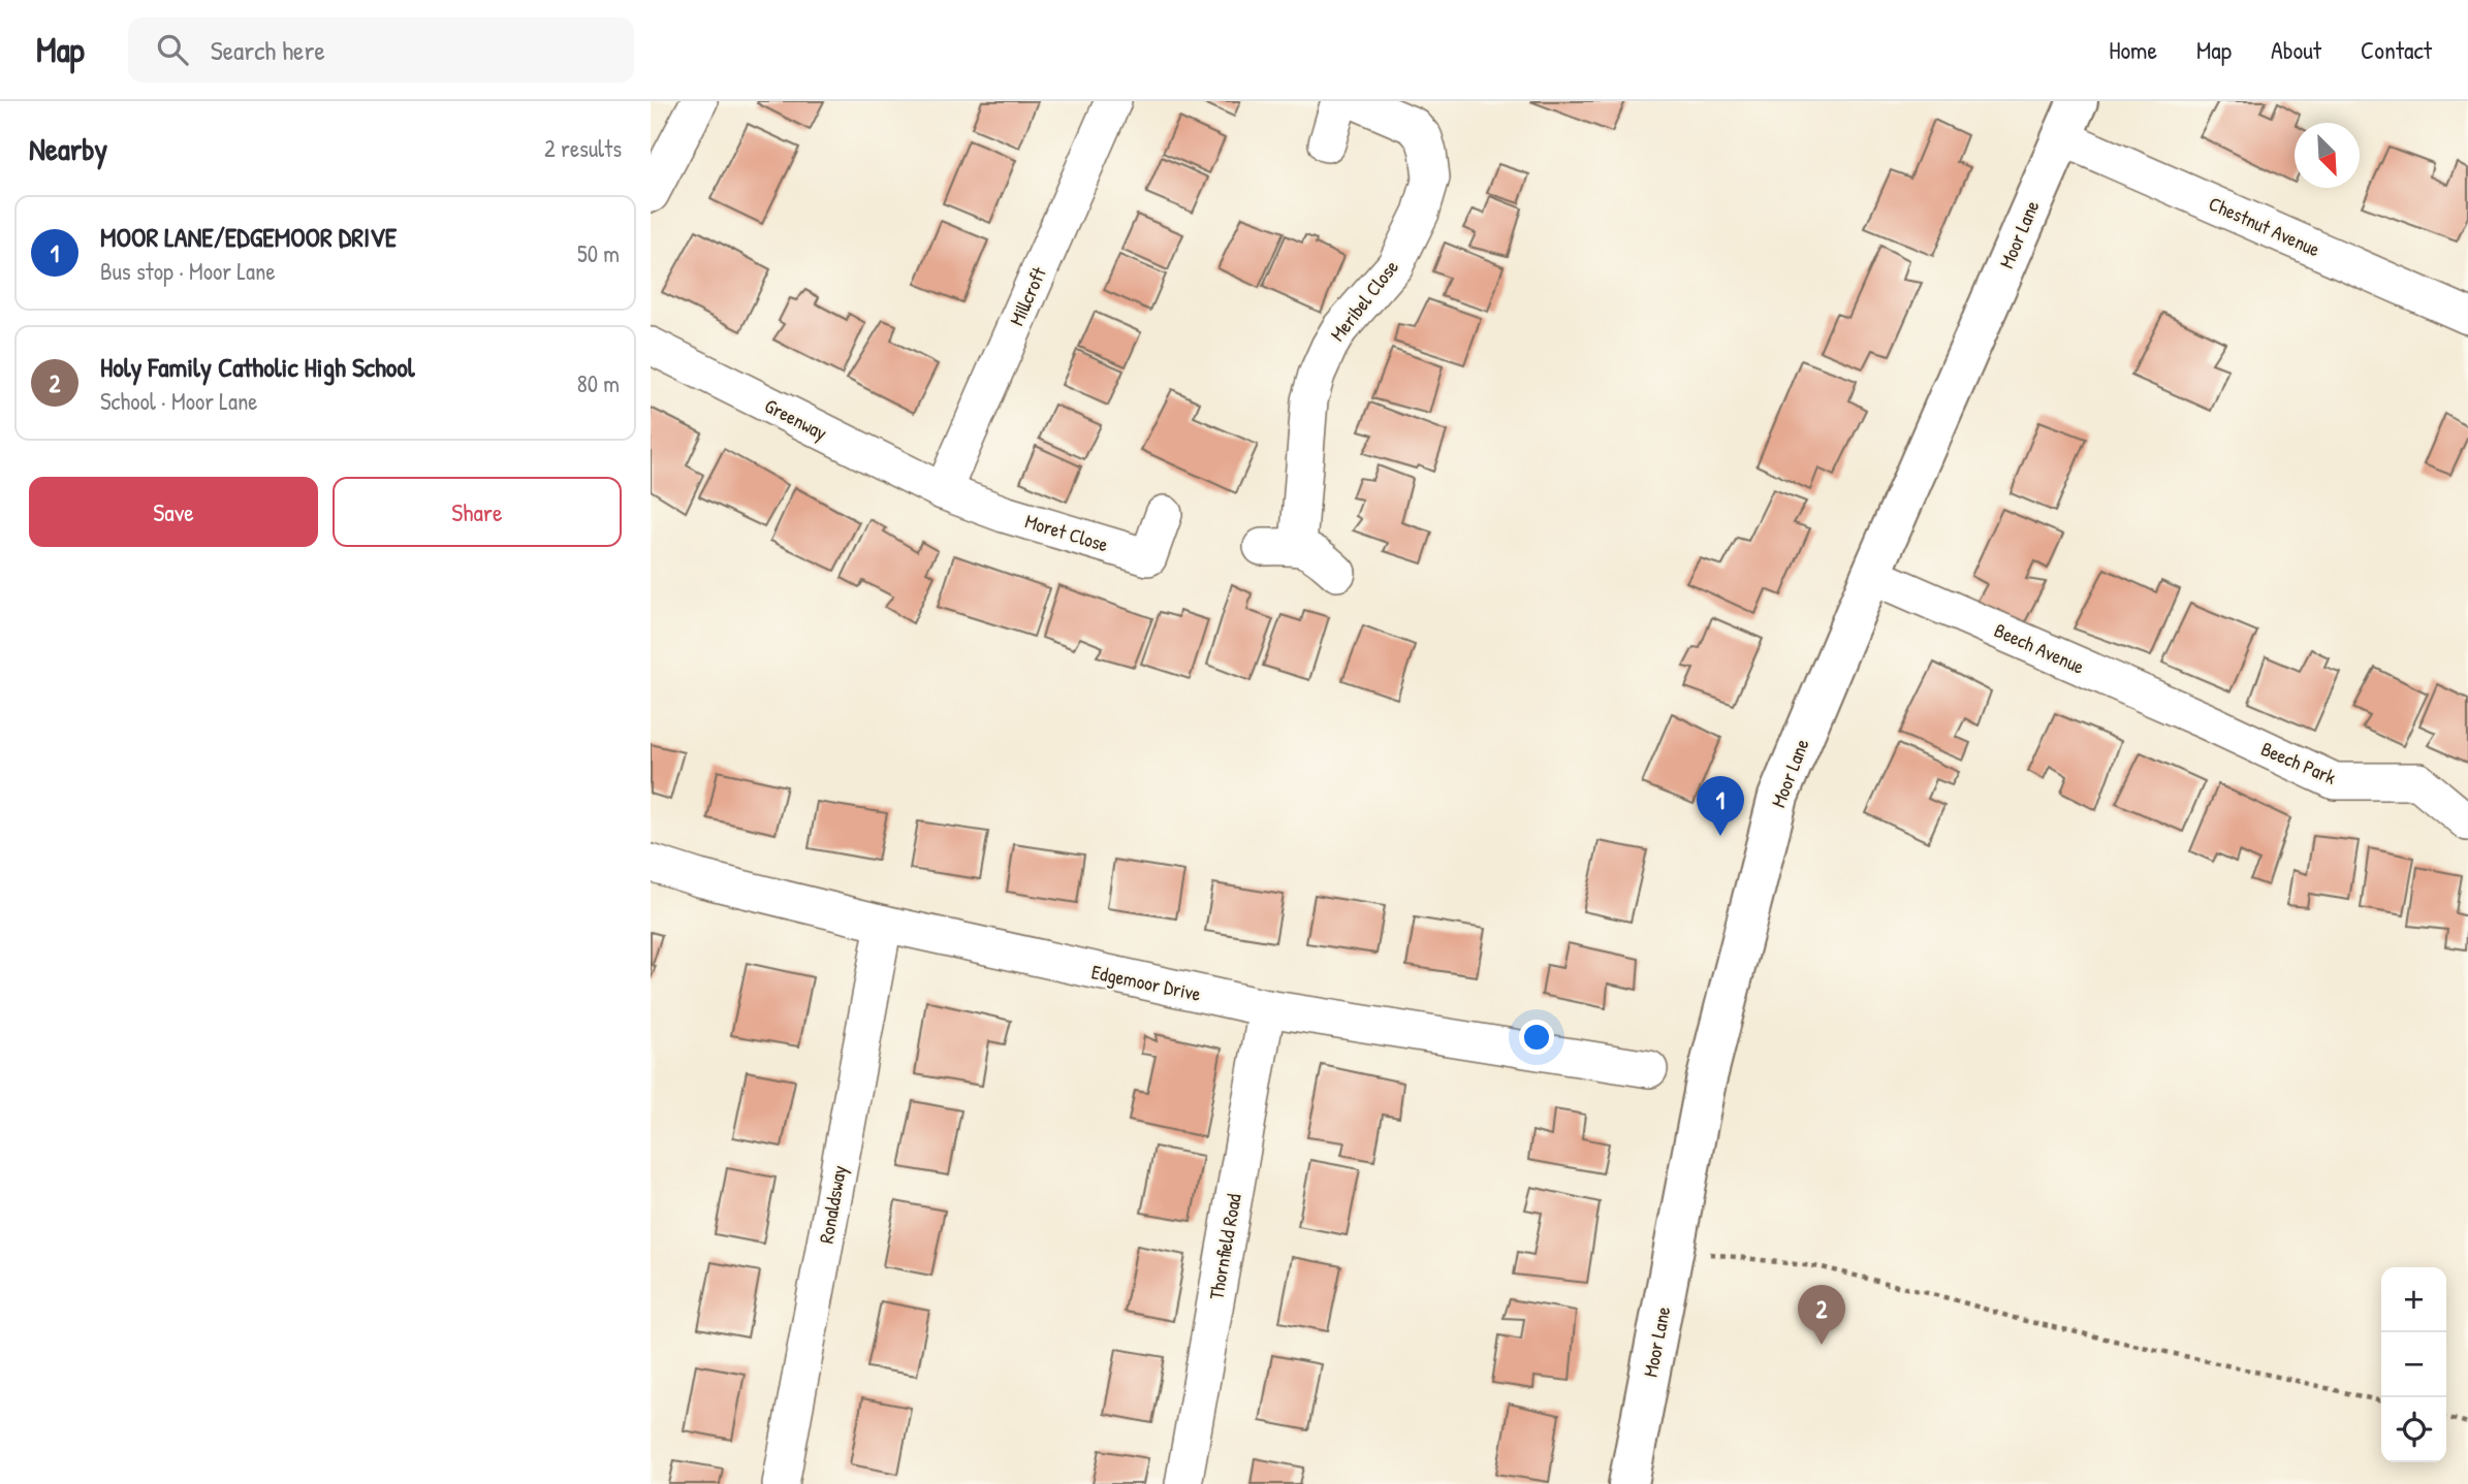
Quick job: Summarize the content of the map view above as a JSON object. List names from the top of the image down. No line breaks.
{"streets":{"highway":["Moor Lane"],"street":["Chestnut Avenue","Millcroft","Meribel Close","Greenway","Moret Close","Beech Avenue","Beech Park","Edgemoor Drive","Ronaldsway","Thornfield Road"]},"crossings":[["Chestnut Avenue","Moor Lane"],["Moor Lane","Beech Avenue"],["Millcroft","Greenway"],["Millcroft","Moret Close"],["Greenway","Moret Close"],["Beech Avenue","Beech Park"],["Edgemoor Drive","Ronaldsway"],["Edgemoor Drive","Thornfield Road"]],"north":"bottom right","page":{"header":"Map","search":"Search here","nav":["Home","Map","About","Contact"],"heading":["Nearby","2 results"],"list":[{"mark":"1","name":"MOOR LANE/EDGEMOOR DRIVE","note":"Bus stop · Moor Lane","value":"50 m"},{"mark":"2","name":"Holy Family Catholic High School","note":"School · Moor Lane","value":"80 m"}],"buttons":["Save","Share"],"pins":["1","2"],"map_buttons":["+","−"]}}
